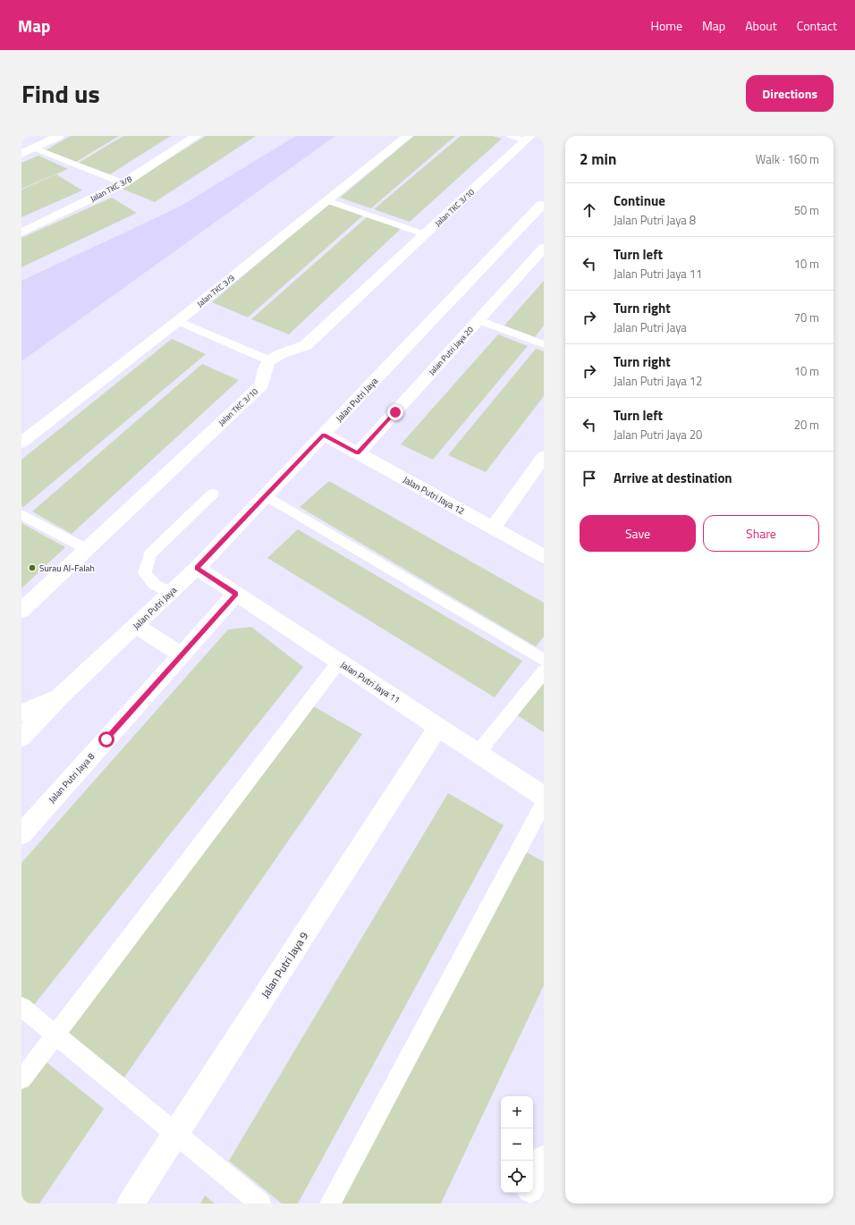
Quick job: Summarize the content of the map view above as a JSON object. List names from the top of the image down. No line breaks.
{"streets":{"street":["Jalan TKC 3/8","Jalan TKC 3/10","Jalan TKC 3/9","Jalan Putri Jaya 20","Jalan Putri Jaya","Jalan Putri Jaya 12","Jalan Putri Jaya 11","Jalan Putri Jaya 8","Jalan Putri Jaya 9"]},"crossings":[["Jalan Putri Jaya 20","Jalan Putri Jaya 12"],["Jalan Putri Jaya","Jalan Putri Jaya 12"],["Jalan Putri Jaya","Jalan Putri Jaya 11"],["Jalan Putri Jaya 11","Jalan Putri Jaya 8"],["Jalan Putri Jaya 11","Jalan Putri Jaya 9"]],"places":["Surau Al-Falah"],"page":{"header":"Map","nav":["Home","Map","About","Contact"],"title":"Find us","buttons":["Directions",["Save","Share"]],"heading":["2 min","Walk · 160 m"],"list":[["Continue","Jalan Putri Jaya 8","50 m"],["Turn left","Jalan Putri Jaya 11","10 m"],["Turn right","Jalan Putri Jaya","70 m"],["Turn right","Jalan Putri Jaya 12","10 m"],["Turn left","Jalan Putri Jaya 20","20 m"],"Arrive at destination"],"map_buttons":["+","−"]}}
